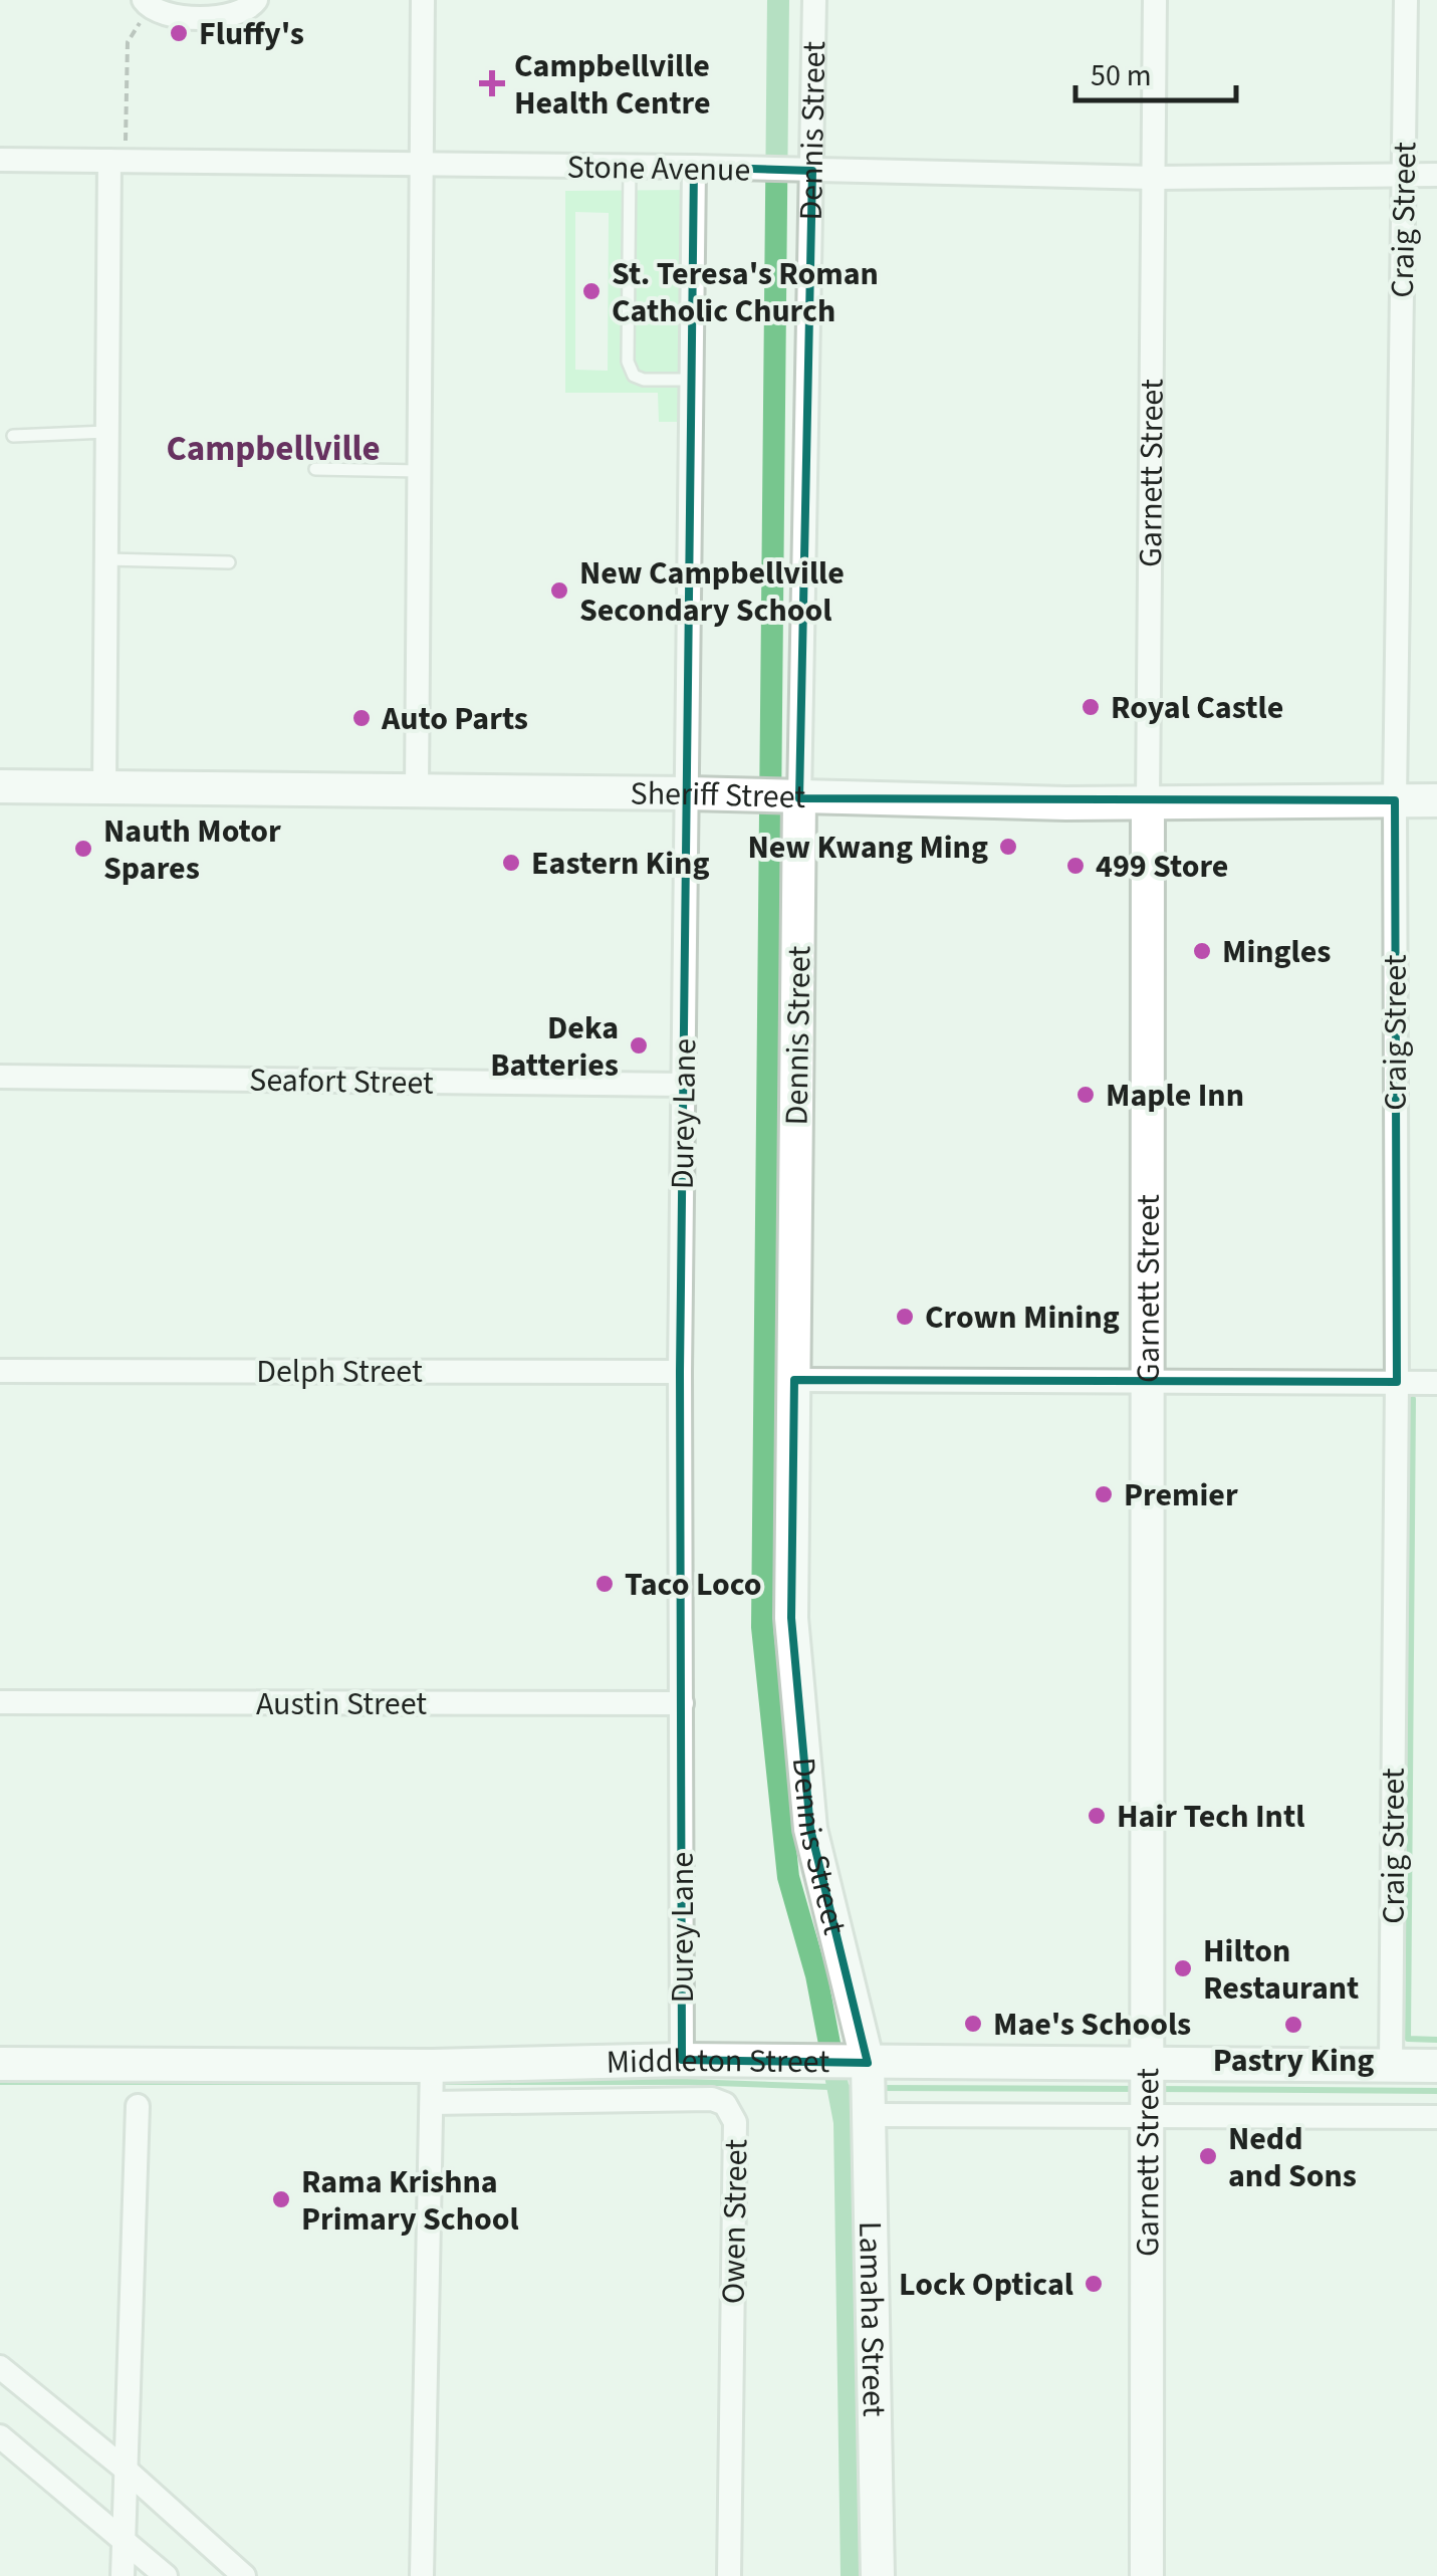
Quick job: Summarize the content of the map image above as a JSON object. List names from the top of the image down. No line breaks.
{"streets":{"street":["Dennis Street","Stone Avenue","Craig Street","Garnett Street","Sheriff Street","Seafort Street","Durey Lane","Delph Street","Austin Street","Middleton Street","Owen Street","Lamaha Street"]},"crossings":[["Dennis Street","Stone Avenue"],["Dennis Street","Sheriff Street"],["Dennis Street","Middleton Street"],["Dennis Street","Lamaha Street"],["Stone Avenue","Craig Street"],["Stone Avenue","Garnett Street"],["Stone Avenue","Durey Lane"],["Craig Street","Sheriff Street"],["Craig Street","Middleton Street"],["Garnett Street","Sheriff Street"],["Garnett Street","Middleton Street"],["Sheriff Street","Durey Lane"],["Seafort Street","Durey Lane"],["Durey Lane","Delph Street"],["Durey Lane","Austin Street"],["Durey Lane","Middleton Street"],["Middleton Street","Lamaha Street"]],"districts":["Campbellville"],"places":{"other":["Fluffy's","St. Teresa's Roman Catholic Church","New Campbellville Secondary School","Royal Castle","Auto Parts","New Kwang Ming","Nauth Motor Spares","Eastern King","499 Store","Mingles","Deka Batteries","Maple Inn","Crown Mining","Premier","Taco Loco","Hair Tech Intl","Hilton Restaurant","Mae's Schools","Pastry King","Nedd and Sons","Rama Krishna Primary School","Lock Optical"],"health":["Campbellville Health Centre"]},"scale_bar":"50 m"}
